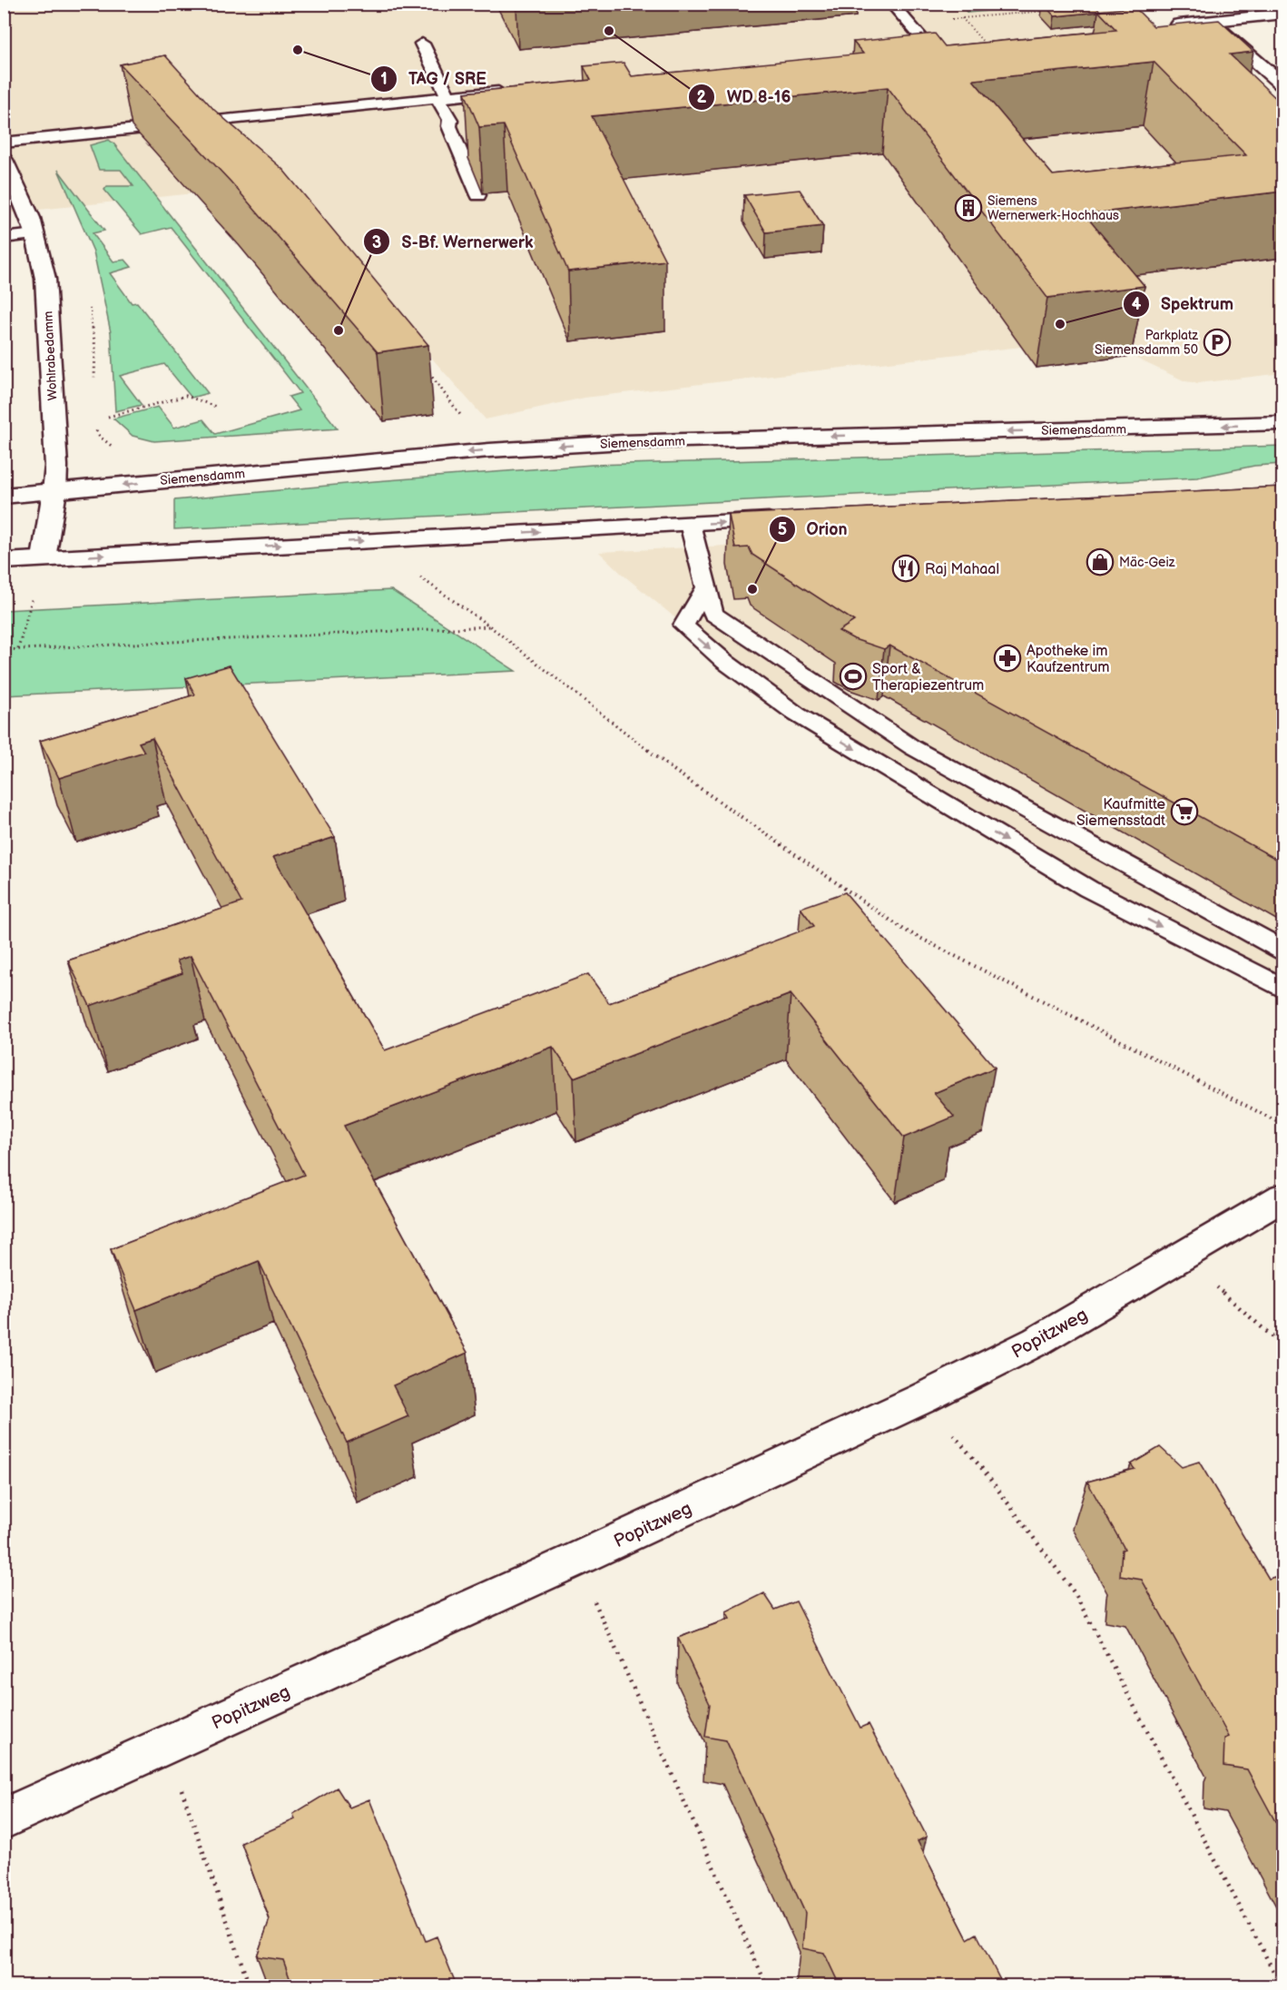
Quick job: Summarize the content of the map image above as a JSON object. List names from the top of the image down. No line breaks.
{"streets":{"street":["Wohlrabedamm","Siemensdamm","Popitzweg"]},"crossings":[["Wohlrabedamm","Siemensdamm"]],"places":{"other":["WD 8-16","TAG / SRE","Spektrum","S-Bf. Wernerwerk","Orion"],"building":["Siemens Wernerwerk-Hochhaus"],"parking":["Parkplatz Siemensdamm 50"],"shop":["Mäc-Geiz"],"restaurant":["Raj Mahaal"],"pharmacy":["Apotheke im Kaufzentrum"],"sports":["Sport & Therapiezentrum"],"supermarket":["Kaufmitte Siemensstadt"]}}
